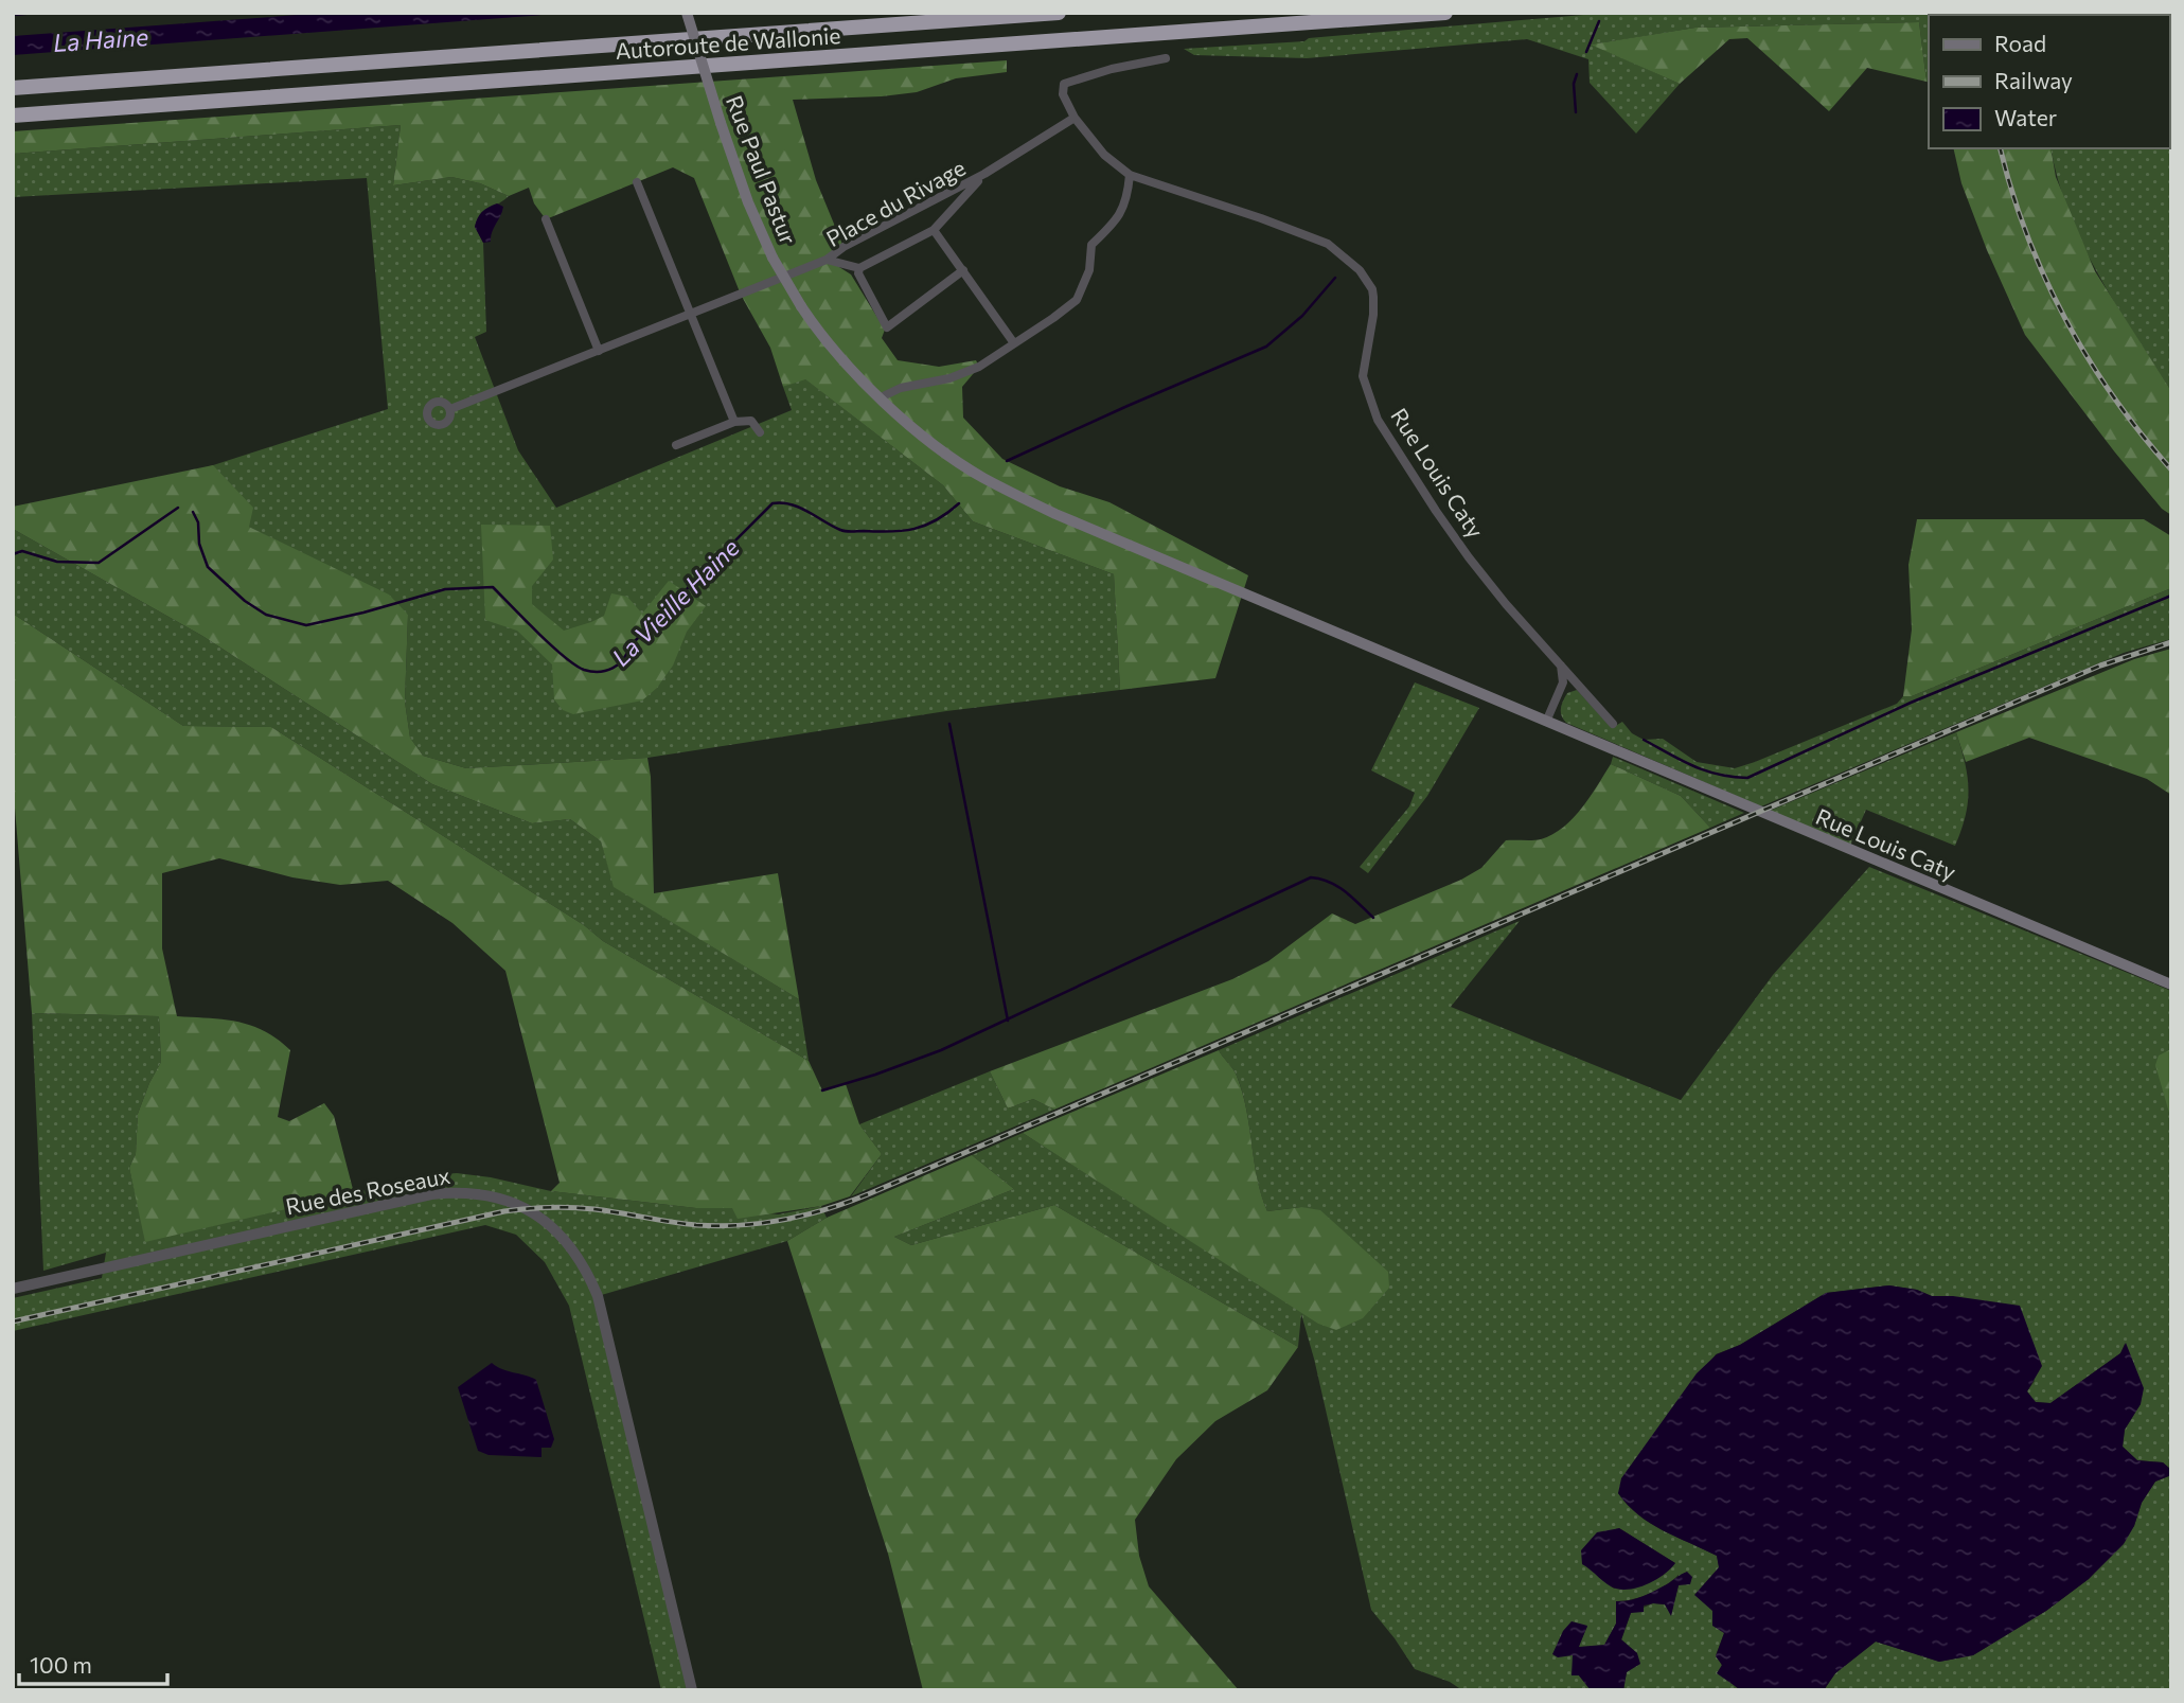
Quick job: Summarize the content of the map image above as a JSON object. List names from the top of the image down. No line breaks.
{"streets":{"highway":["Autoroute de Wallonie"],"main road":["Rue Paul Pastur","Rue Louis Caty"],"street":["Place du Rivage","Rue des Roseaux"]},"crossings":[["Rue Paul Pastur","Rue Louis Caty"]],"water":["La Haine","La Vieille Haine"],"legend":["Road","Railway","Water"],"scale_bar":"100 m"}
